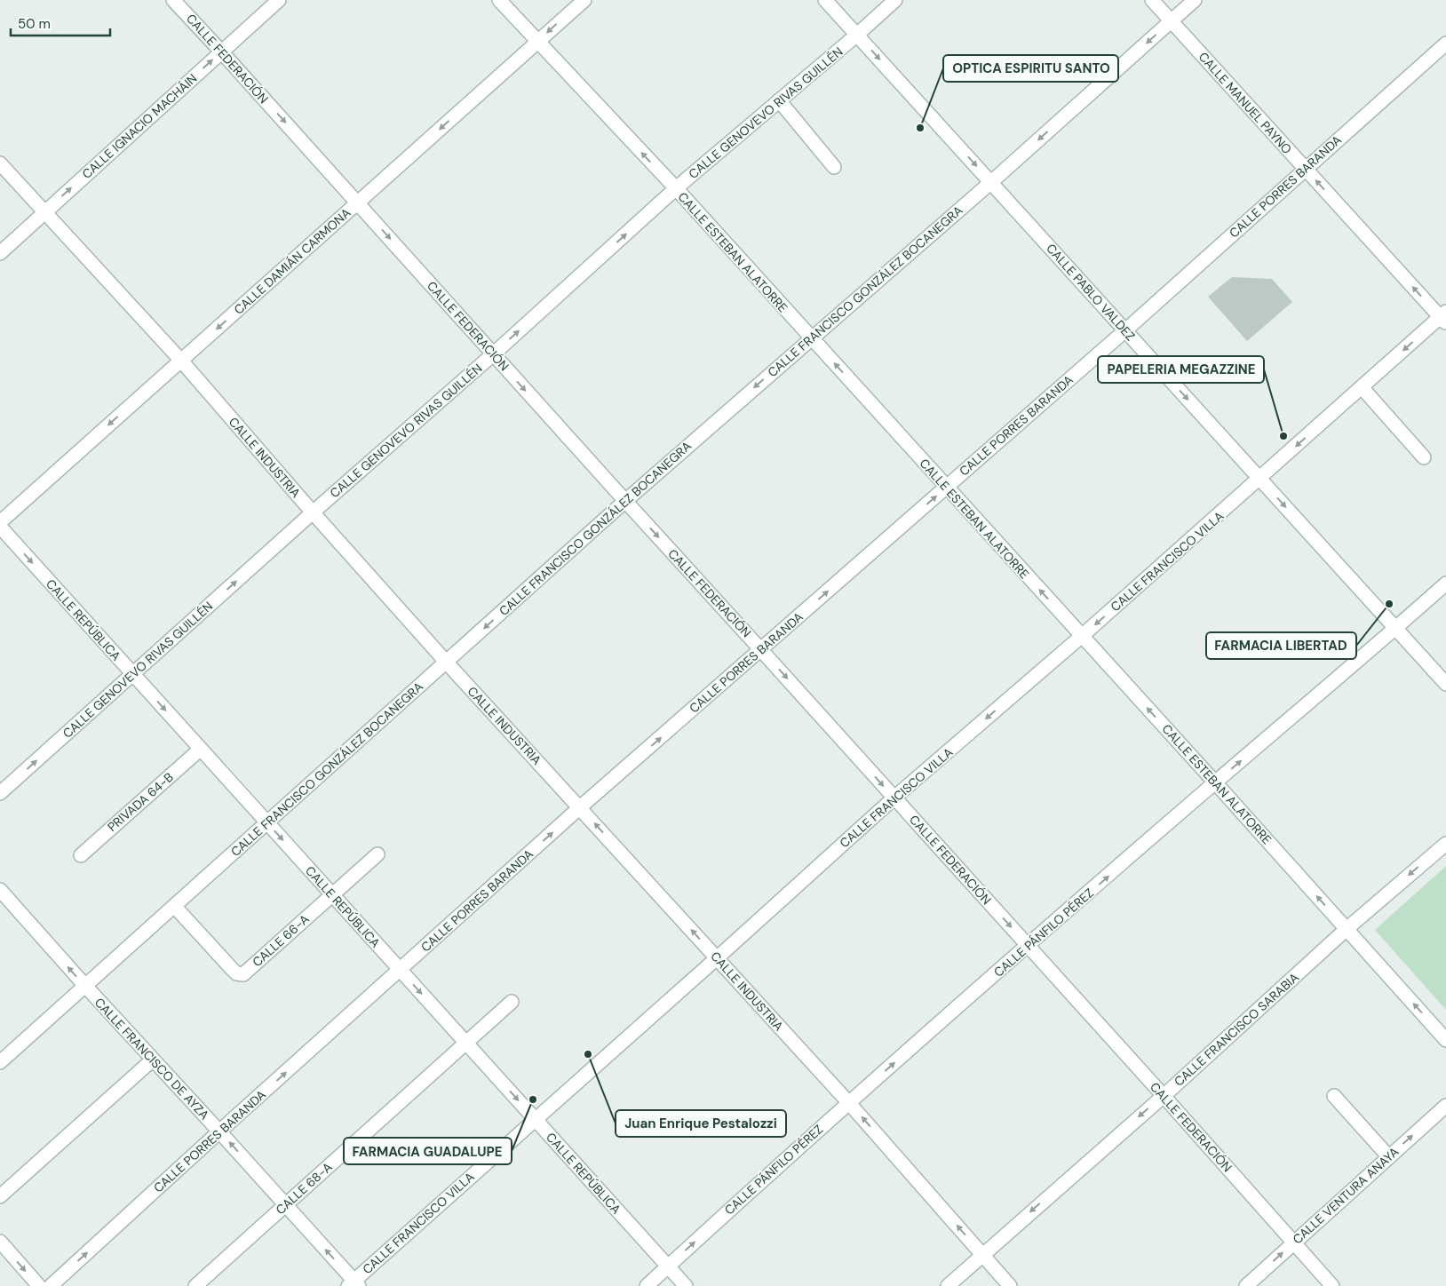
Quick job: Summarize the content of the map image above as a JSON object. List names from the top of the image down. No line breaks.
{"streets":{"street":["CALLE FEDERACIÓN","CALLE MANUEL PAYNO","CALLE GENOVEVO RIVAS GUILLÉN","CALLE IGNACIO MACHÁIN","CALLE PORRES BARANDA","CALLE ESTEBAN ALATORRE","CALLE DAMIÁN CARMONA","CALLE FRANCISCO GONZÁLEZ BOCANEGRA","CALLE PABLO VALDEZ","CALLE INDUSTRIA","CALLE FRANCISCO VILLA","CALLE REPÚBLICA","PRIVADA 64-B","CALLE PÁNFILO PÉREZ","CALLE 66-A","CALLE FRANCISCO SARABIA","CALLE FRANCISCO DE AYZA","CALLE 68-A","CALLE VENTURA ANAYA"]},"crossings":[["CALLE FEDERACIÓN","CALLE GENOVEVO RIVAS GUILLÉN"],["CALLE FEDERACIÓN","CALLE IGNACIO MACHÁIN"],["CALLE FEDERACIÓN","CALLE PORRES BARANDA"],["CALLE FEDERACIÓN","CALLE DAMIÁN CARMONA"],["CALLE FEDERACIÓN","CALLE FRANCISCO GONZÁLEZ BOCANEGRA"],["CALLE FEDERACIÓN","CALLE FRANCISCO VILLA"],["CALLE FEDERACIÓN","CALLE PÁNFILO PÉREZ"],["CALLE FEDERACIÓN","CALLE FRANCISCO SARABIA"],["CALLE FEDERACIÓN","CALLE VENTURA ANAYA"],["CALLE MANUEL PAYNO","CALLE PORRES BARANDA"],["CALLE MANUEL PAYNO","CALLE FRANCISCO GONZÁLEZ BOCANEGRA"],["CALLE MANUEL PAYNO","CALLE FRANCISCO VILLA"],["CALLE GENOVEVO RIVAS GUILLÉN","CALLE ESTEBAN ALATORRE"],["CALLE GENOVEVO RIVAS GUILLÉN","CALLE PABLO VALDEZ"],["CALLE GENOVEVO RIVAS GUILLÉN","CALLE INDUSTRIA"],["CALLE GENOVEVO RIVAS GUILLÉN","CALLE REPÚBLICA"],["CALLE IGNACIO MACHÁIN","CALLE INDUSTRIA"],["CALLE PORRES BARANDA","CALLE ESTEBAN ALATORRE"],["CALLE PORRES BARANDA","CALLE PABLO VALDEZ"],["CALLE PORRES BARANDA","CALLE INDUSTRIA"],["CALLE PORRES BARANDA","CALLE REPÚBLICA"],["CALLE PORRES BARANDA","CALLE FRANCISCO DE AYZA"],["CALLE ESTEBAN ALATORRE","CALLE DAMIÁN CARMONA"],["CALLE ESTEBAN ALATORRE","CALLE FRANCISCO GONZÁLEZ BOCANEGRA"],["CALLE ESTEBAN ALATORRE","CALLE FRANCISCO VILLA"],["CALLE ESTEBAN ALATORRE","CALLE PÁNFILO PÉREZ"],["CALLE ESTEBAN ALATORRE","CALLE FRANCISCO SARABIA"],["CALLE DAMIÁN CARMONA","CALLE INDUSTRIA"],["CALLE FRANCISCO GONZÁLEZ BOCANEGRA","CALLE PABLO VALDEZ"],["CALLE FRANCISCO GONZÁLEZ BOCANEGRA","CALLE INDUSTRIA"],["CALLE FRANCISCO GONZÁLEZ BOCANEGRA","CALLE REPÚBLICA"],["CALLE FRANCISCO GONZÁLEZ BOCANEGRA","CALLE 66-A"],["CALLE FRANCISCO GONZÁLEZ BOCANEGRA","CALLE FRANCISCO DE AYZA"],["CALLE PABLO VALDEZ","CALLE FRANCISCO VILLA"],["CALLE PABLO VALDEZ","CALLE PÁNFILO PÉREZ"],["CALLE INDUSTRIA","CALLE FRANCISCO VILLA"],["CALLE INDUSTRIA","CALLE PÁNFILO PÉREZ"],["CALLE INDUSTRIA","CALLE FRANCISCO SARABIA"],["CALLE FRANCISCO VILLA","CALLE REPÚBLICA"],["CALLE FRANCISCO VILLA","CALLE FRANCISCO DE AYZA"],["CALLE REPÚBLICA","PRIVADA 64-B"],["CALLE REPÚBLICA","CALLE PÁNFILO PÉREZ"],["CALLE REPÚBLICA","CALLE 66-A"],["CALLE REPÚBLICA","CALLE 68-A"],["CALLE FRANCISCO DE AYZA","CALLE 68-A"]],"one_way":["CALLE FEDERACIÓN","CALLE MANUEL PAYNO","CALLE GENOVEVO RIVAS GUILLÉN","CALLE IGNACIO MACHÁIN","CALLE PORRES BARANDA","CALLE ESTEBAN ALATORRE","CALLE DAMIÁN CARMONA","CALLE FRANCISCO GONZÁLEZ BOCANEGRA","CALLE PABLO VALDEZ","CALLE FRANCISCO VILLA","CALLE REPÚBLICA","CALLE PÁNFILO PÉREZ","CALLE FRANCISCO SARABIA","CALLE FRANCISCO DE AYZA","CALLE VENTURA ANAYA"],"places":["OPTICA ESPIRITU SANTO","PAPELERIA MEGAZZINE","FARMACIA LIBERTAD","Juan Enrique Pestalozzi","FARMACIA GUADALUPE"],"scale_bar":"50 m"}
